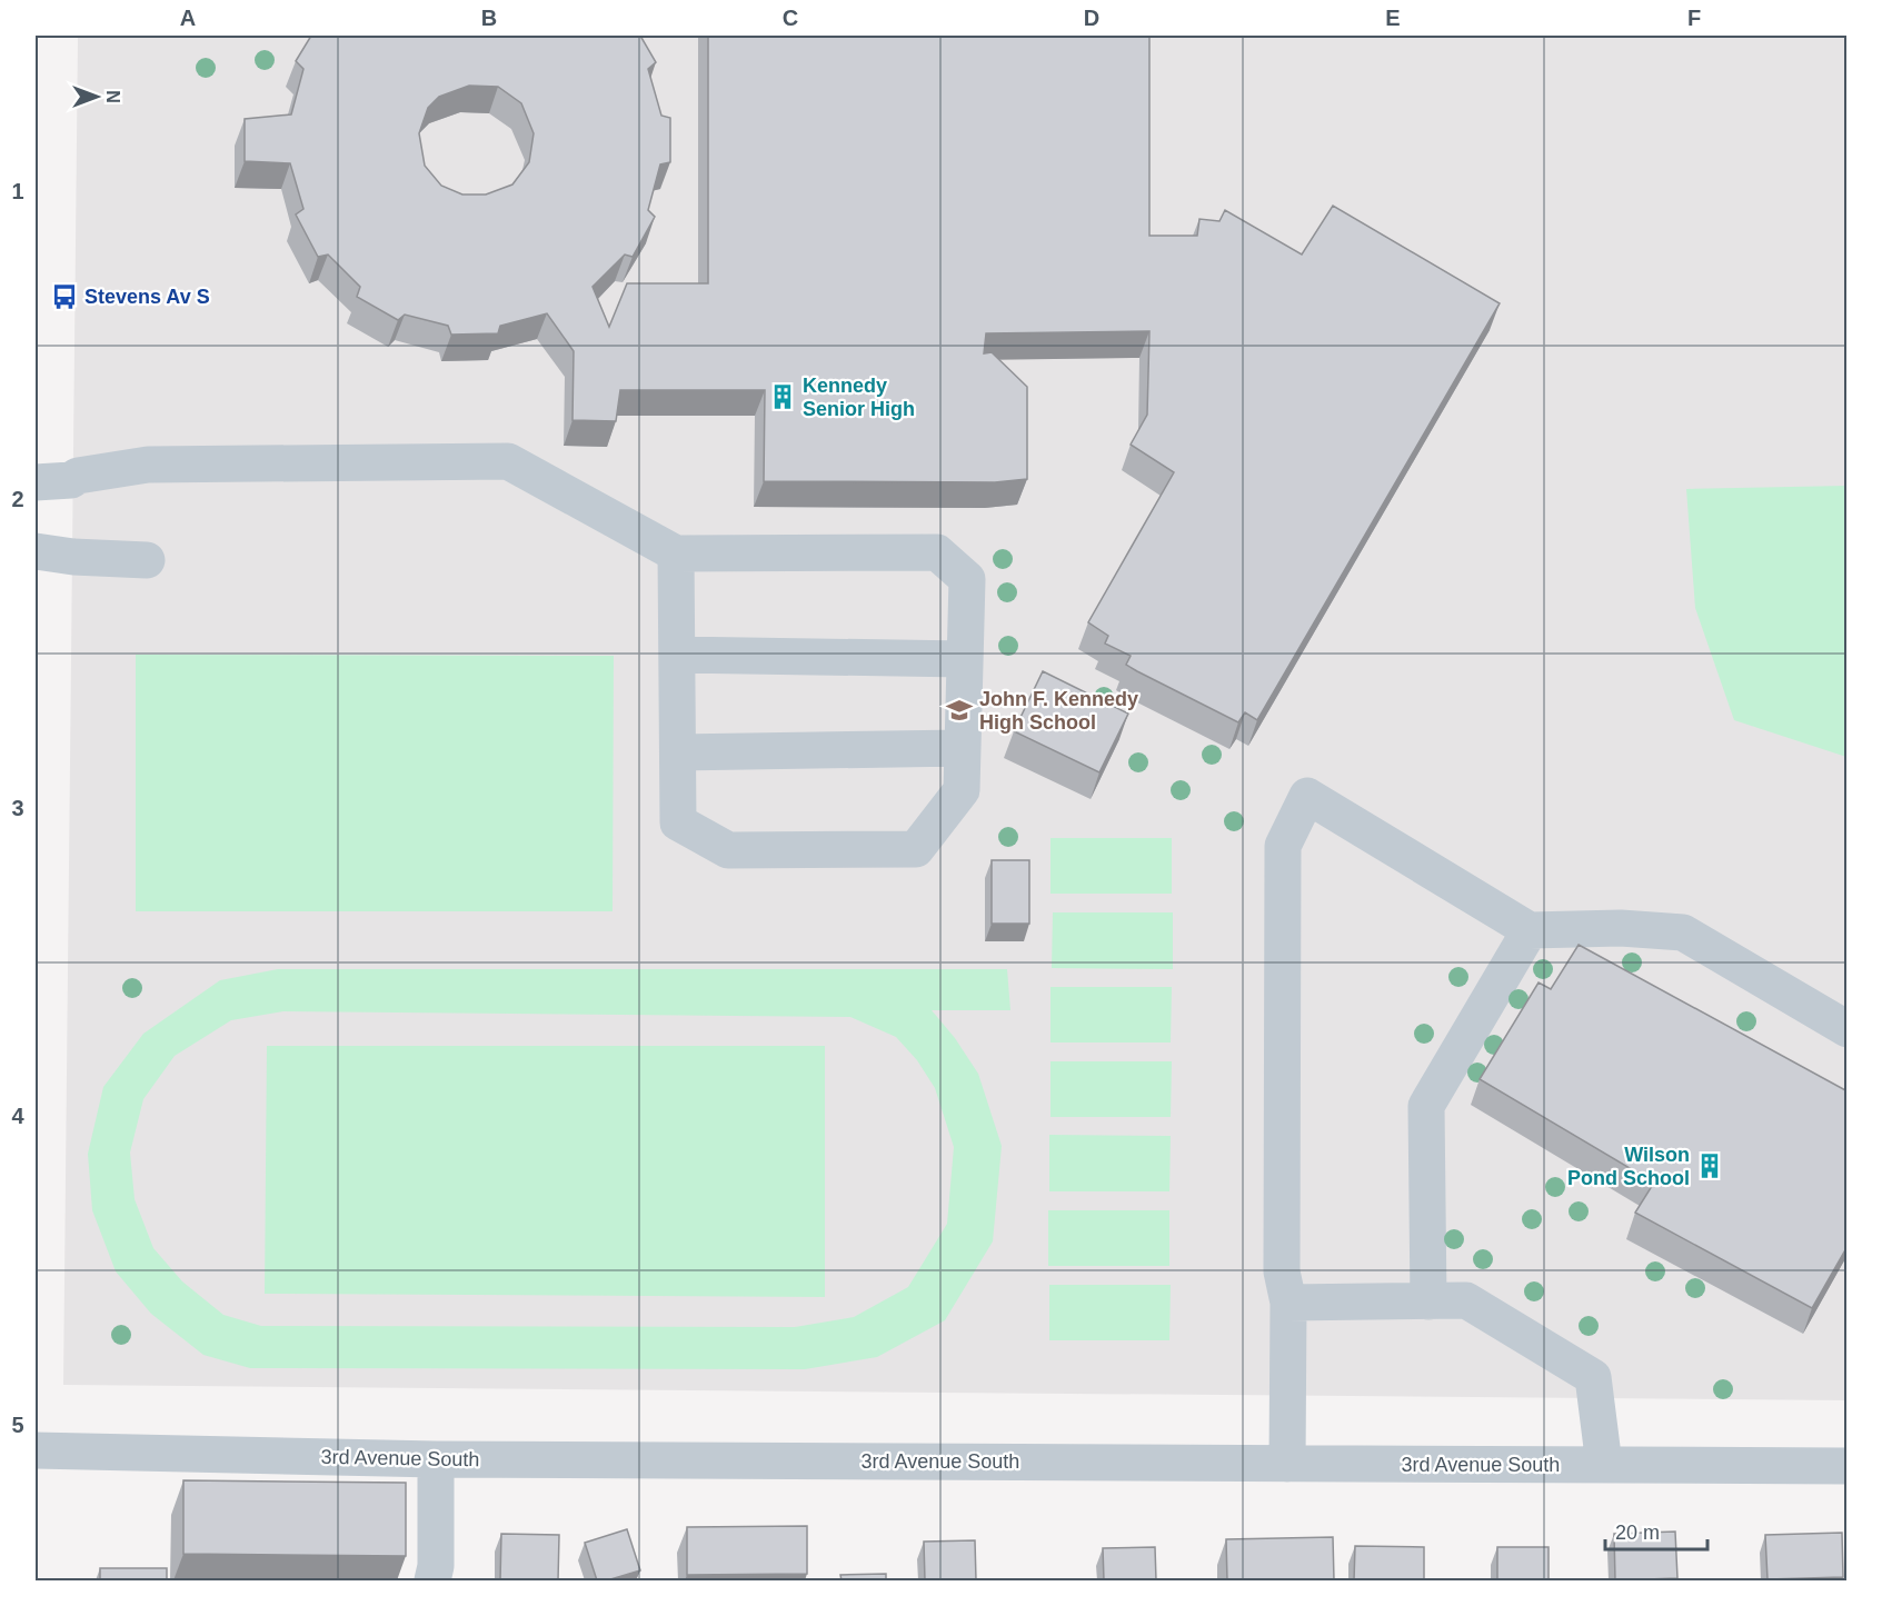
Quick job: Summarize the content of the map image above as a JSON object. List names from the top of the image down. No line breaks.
{"streets":{"street":["3rd Avenue South"]},"places":{"bus stop":["Stevens Av S"],"building":["Kennedy Senior High","Wilson Pond School"],"school or university":["John F. Kennedy High School"]},"scale_bar":"20 m","north":"right","grid":{"columns":["A","B","C","D","E","F"],"rows":["1","2","3","4","5"]}}
